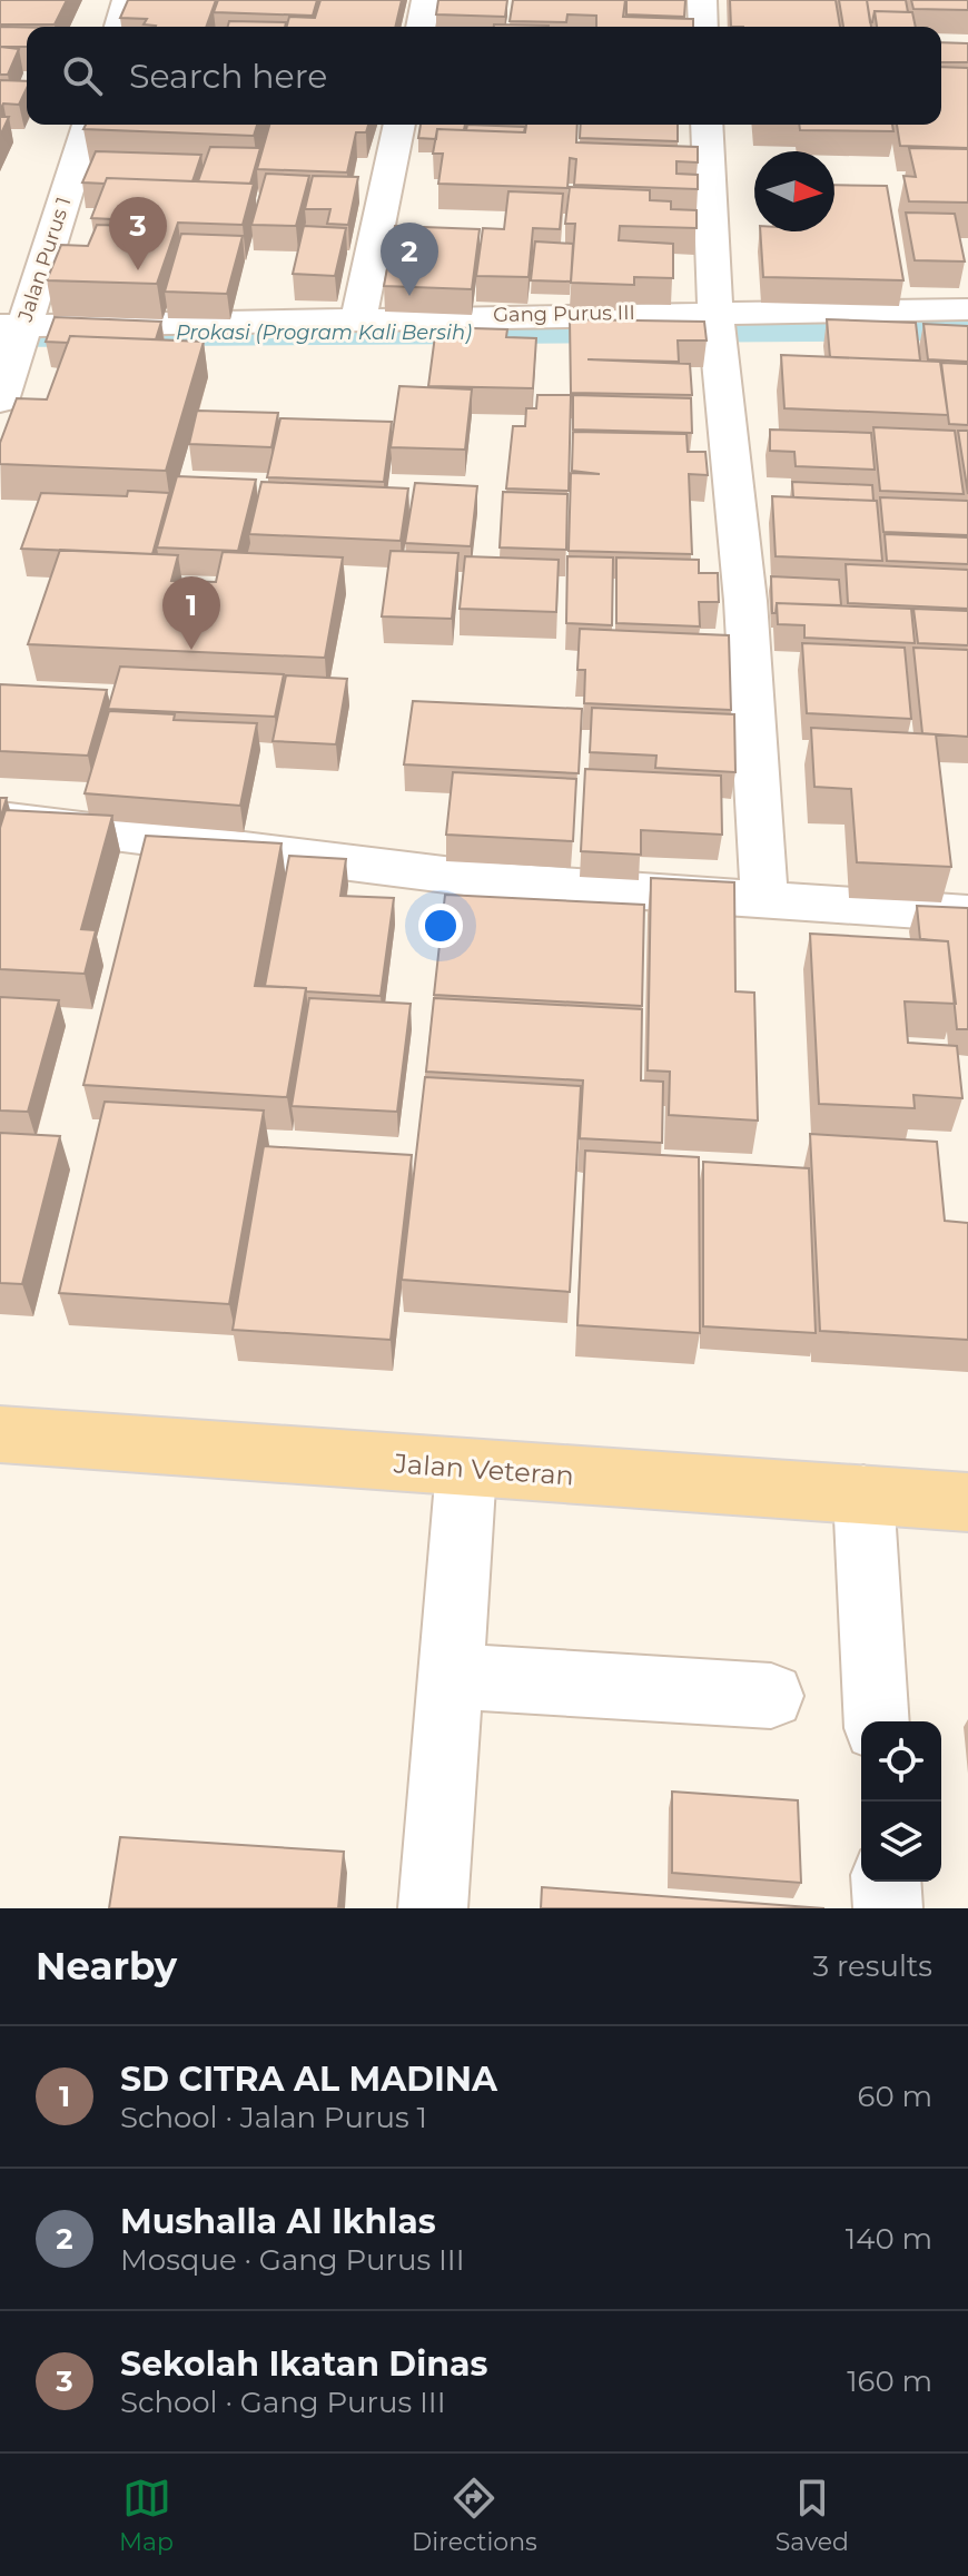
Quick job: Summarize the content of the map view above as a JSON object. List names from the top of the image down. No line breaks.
{"streets":{"main road":["Jalan Veteran"],"street":["Jalan Purus 1","Gang Purus III"]},"crossings":[["Jalan Purus 1","Gang Purus III"]],"water":["Prokasi (Program Kali Bersih)"],"north":"right","page":{"search":"Search here","pins":["3","2","1"],"heading":["Nearby","3 results"],"list":[{"mark":"1","name":"SD CITRA AL MADINA","note":"School · Jalan Purus 1","value":"60 m"},{"mark":"2","name":"Mushalla Al Ikhlas","note":"Mosque · Gang Purus III","value":"140 m"},{"mark":"3","name":"Sekolah Ikatan Dinas","note":"School · Gang Purus III","value":"160 m"}],"nav":["Map","Directions","Saved"]}}
